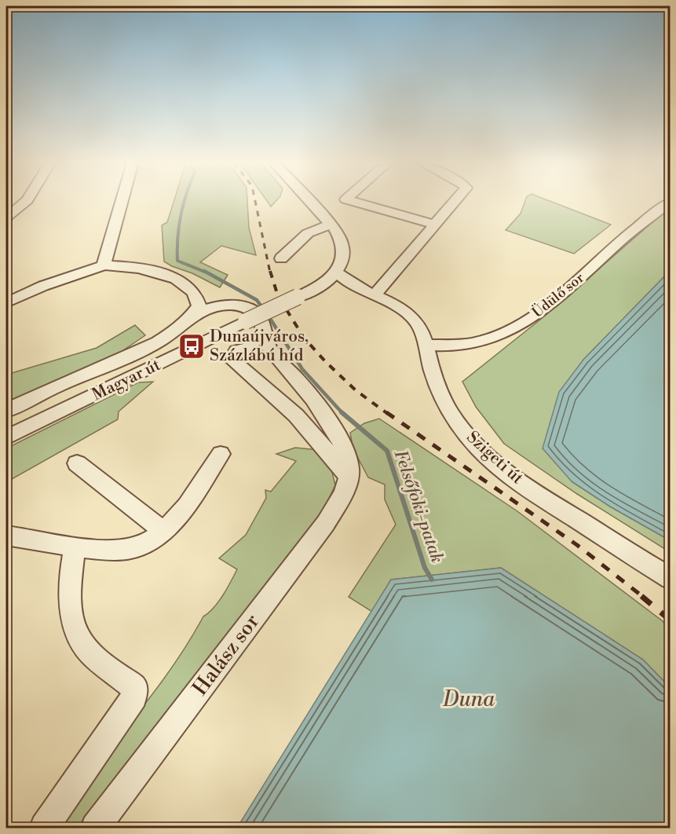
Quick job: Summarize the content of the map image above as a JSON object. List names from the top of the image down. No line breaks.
{"streets":{"street":["Üdülő sor","Magyar út","Szigeti út","Halász sor"]},"crossings":[["Üdülő sor","Szigeti út"]],"water":["Felsőfoki-patak","Duna"],"places":{"bus stop":["Dunaújváros, Százlábú híd"]}}
